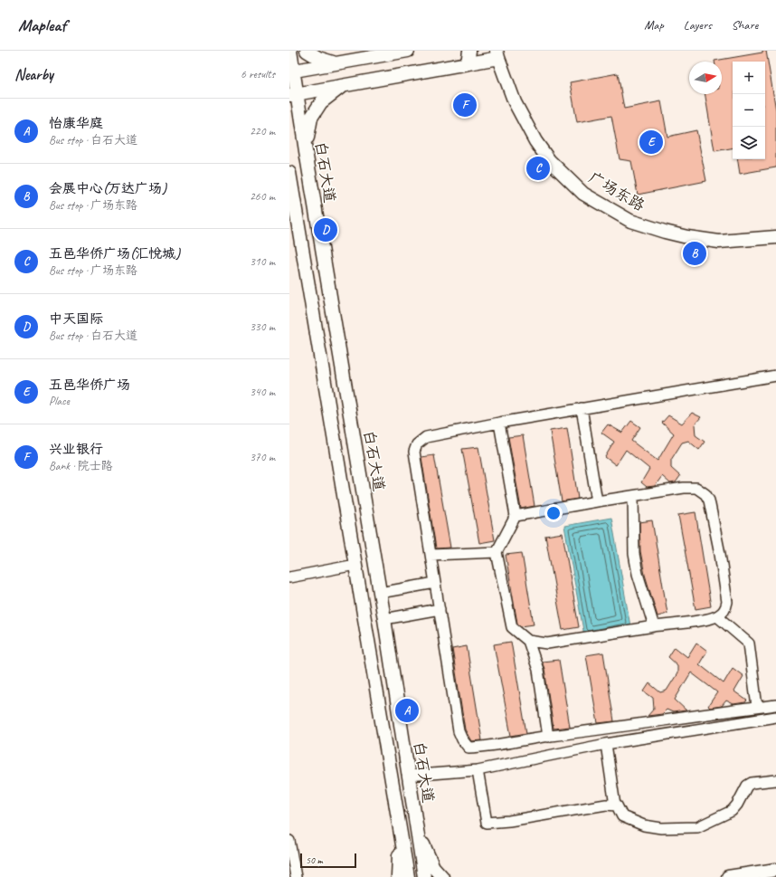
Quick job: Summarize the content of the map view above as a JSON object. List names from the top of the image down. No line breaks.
{"streets":{"main road":["白石大道","广场东路"]},"scale_bar":"50 m","north":"right","page":{"header":"Mapleaf","nav":["Map","Layers","Share"],"heading":["Nearby","6 results"],"map_buttons":["+","−"],"pins":["F","E","C","D","B","A"],"list":[{"mark":"A","name":"怡康华庭","note":"Bus stop · 白石大道","value":"220 m"},{"mark":"B","name":"会展中心(万达广场)","note":"Bus stop · 广场东路","value":"260 m"},{"mark":"C","name":"五邑华侨广场(汇悦城)","note":"Bus stop · 广场东路","value":"310 m"},{"mark":"D","name":"中天国际","note":"Bus stop · 白石大道","value":"330 m"},{"mark":"E","name":"五邑华侨广场","note":"Place","value":"340 m"},{"mark":"F","name":"兴业银行","note":"Bank · 院士路","value":"370 m"}],"scale":"50 m"}}
